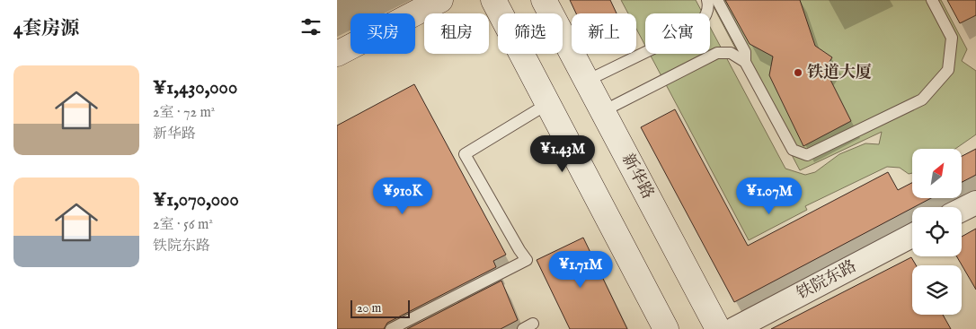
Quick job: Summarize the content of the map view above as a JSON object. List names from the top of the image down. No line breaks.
{"streets":{"main road":["新华路"],"street":["铁院东路"]},"places":["铁道大厦"],"scale_bar":"20 m","north":"top right","page":{"heading":"4套房源","chip":["买房","租房","筛选","新上","公寓"],"list":[{"name":"¥1,430,000","note":"2室 · 72 m² · 新华路"},{"name":"¥1,070,000","note":"2室 · 56 m² · 铁院东路"}],"price":["¥1.43M","¥910K","¥1.07M","¥1.71M"],"scale":"20 m"}}
